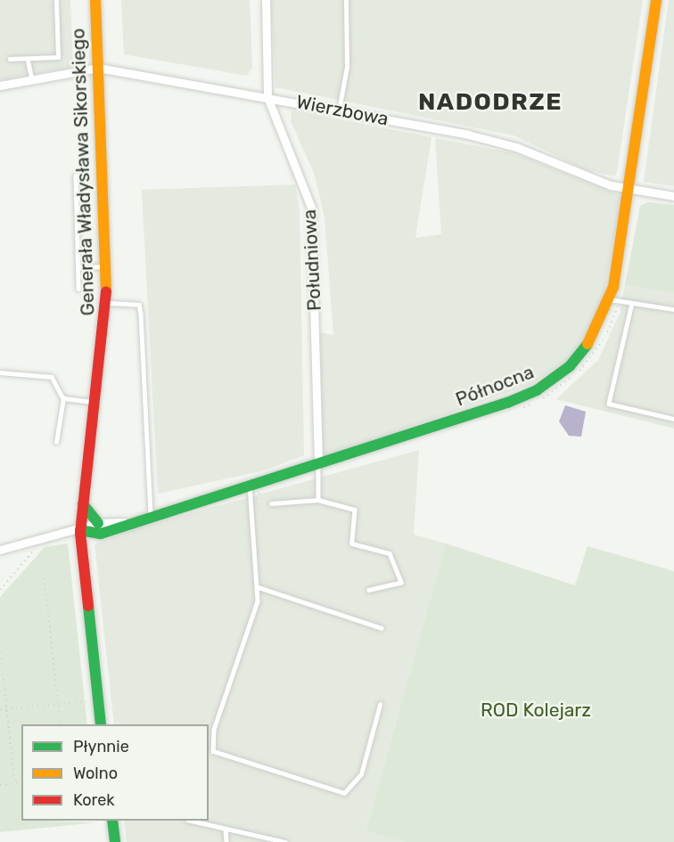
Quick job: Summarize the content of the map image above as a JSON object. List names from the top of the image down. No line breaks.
{"streets":{"street":["Wierzbowa","Generała Władysława Sikorskiego","Południowa","Północna"]},"crossings":[["Wierzbowa","Generała Władysława Sikorskiego"],["Wierzbowa","Południowa"],["Wierzbowa","Północna"],["Południowa","Północna"]],"districts":["NADODRZE"],"parks":["ROD Kolejarz"],"legend":["Płynnie","Wolno","Korek"]}
